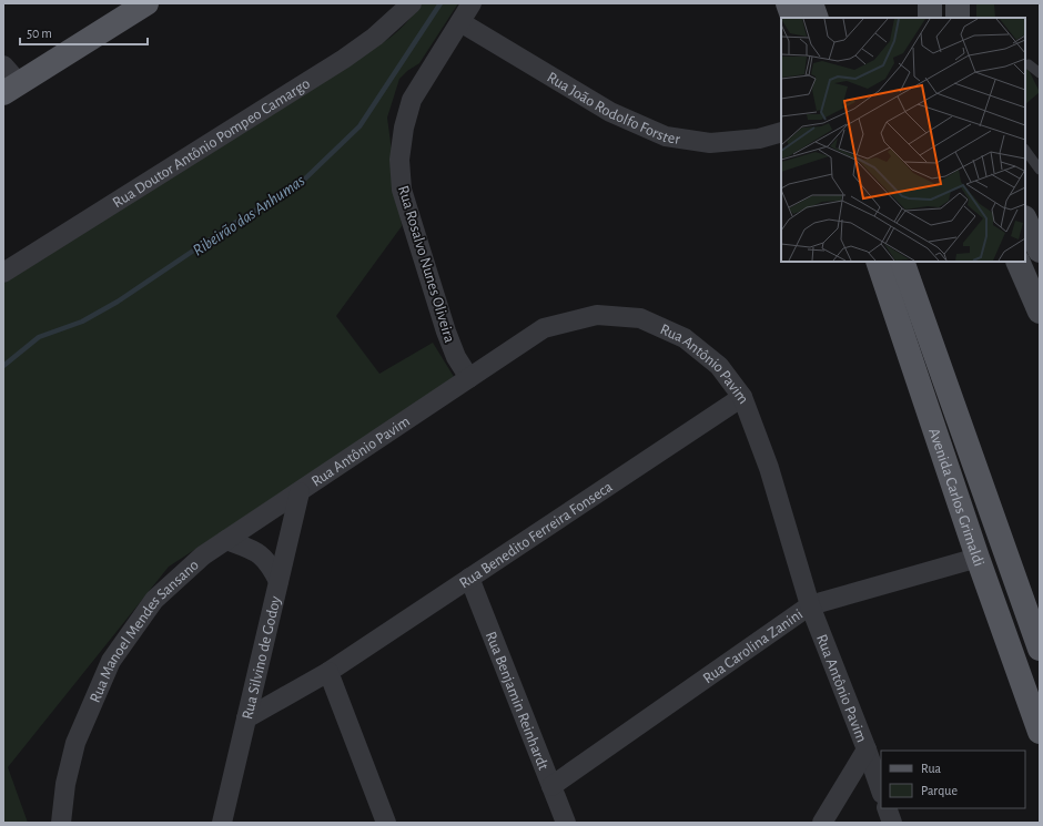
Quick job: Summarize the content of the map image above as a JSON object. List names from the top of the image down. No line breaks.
{"streets":{"main road":["Avenida Carlos Grimaldi"],"street":["Rua João Rodolfo Forster","Rua Doutor Antônio Pompeo Camargo","Rua Rosalvo Nunes Oliveira","Rua Antônio Pavim","Rua Benedito Ferreira Fonseca","Rua Manoel Mendes Sansano","Rua Carolina Zanini","Rua Silvino de Godoy","Rua Benjamin Reinhardt"]},"crossings":[["Rua João Rodolfo Forster","Rua Rosalvo Nunes Oliveira"],["Rua Rosalvo Nunes Oliveira","Rua Antônio Pavim"],["Rua Antônio Pavim","Rua Benedito Ferreira Fonseca"],["Rua Antônio Pavim","Rua Manoel Mendes Sansano"],["Rua Antônio Pavim","Rua Carolina Zanini"],["Rua Antônio Pavim","Rua Silvino de Godoy"],["Avenida Carlos Grimaldi","Rua Carolina Zanini"],["Rua Benedito Ferreira Fonseca","Rua Silvino de Godoy"],["Rua Benedito Ferreira Fonseca","Rua Benjamin Reinhardt"],["Rua Manoel Mendes Sansano","Rua Silvino de Godoy"],["Rua Carolina Zanini","Rua Benjamin Reinhardt"]],"water":["Ribeirão das Anhumas"],"legend":["Rua","Parque"],"scale_bar":"50 m"}
